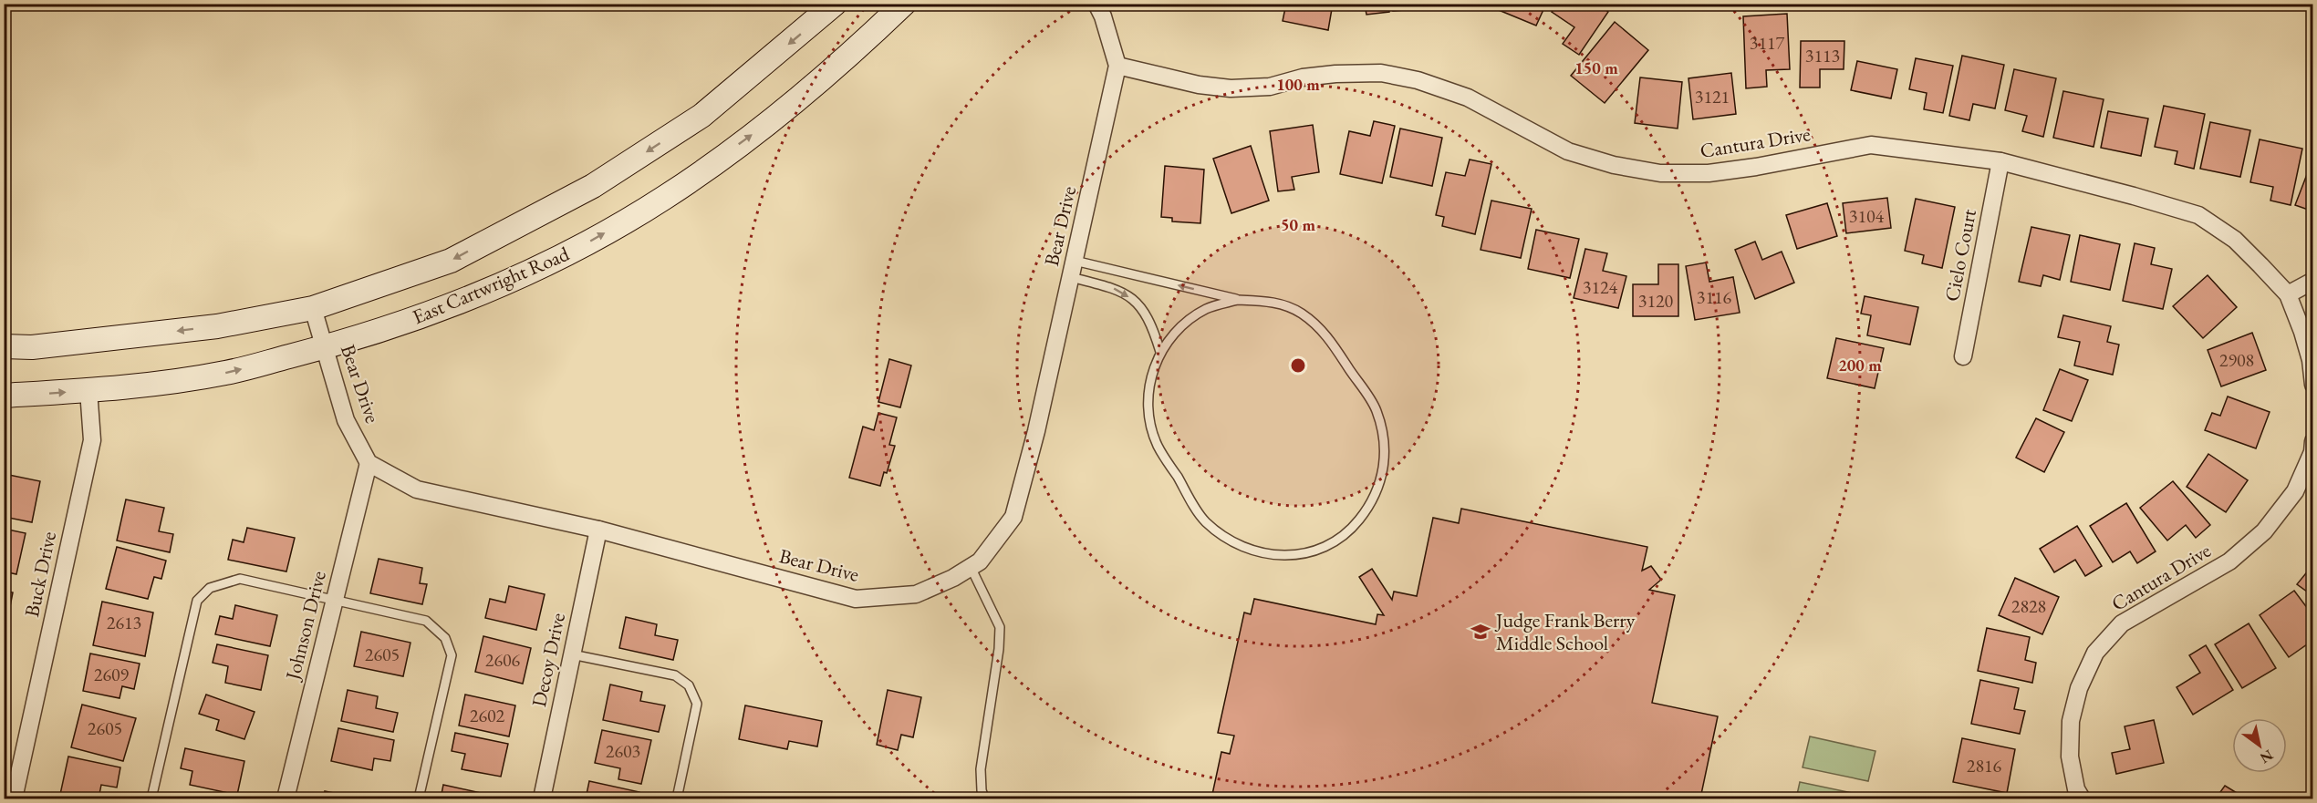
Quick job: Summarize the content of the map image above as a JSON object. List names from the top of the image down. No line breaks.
{"streets":{"main road":["East Cartwright Road"],"street":["Cantura Drive","Bear Drive","Cielo Court","Buck Drive","Johnson Drive","Decoy Drive"]},"crossings":[["Cantura Drive","Bear Drive"],["Cantura Drive","Cielo Court"],["Bear Drive","East Cartwright Road"],["Bear Drive","Johnson Drive"],["Bear Drive","Decoy Drive"],["East Cartwright Road","Buck Drive"]],"places":{"school or university":["Judge Frank Berry Middle School"]},"house_numbers":["3117","3113","3121","3104","3124","3116","3120","2908","2828","2613","2605","2606","2609","2602","2605","2603","2816"],"north":"bottom right","rings":["150 m","100 m","50 m","200 m"]}
